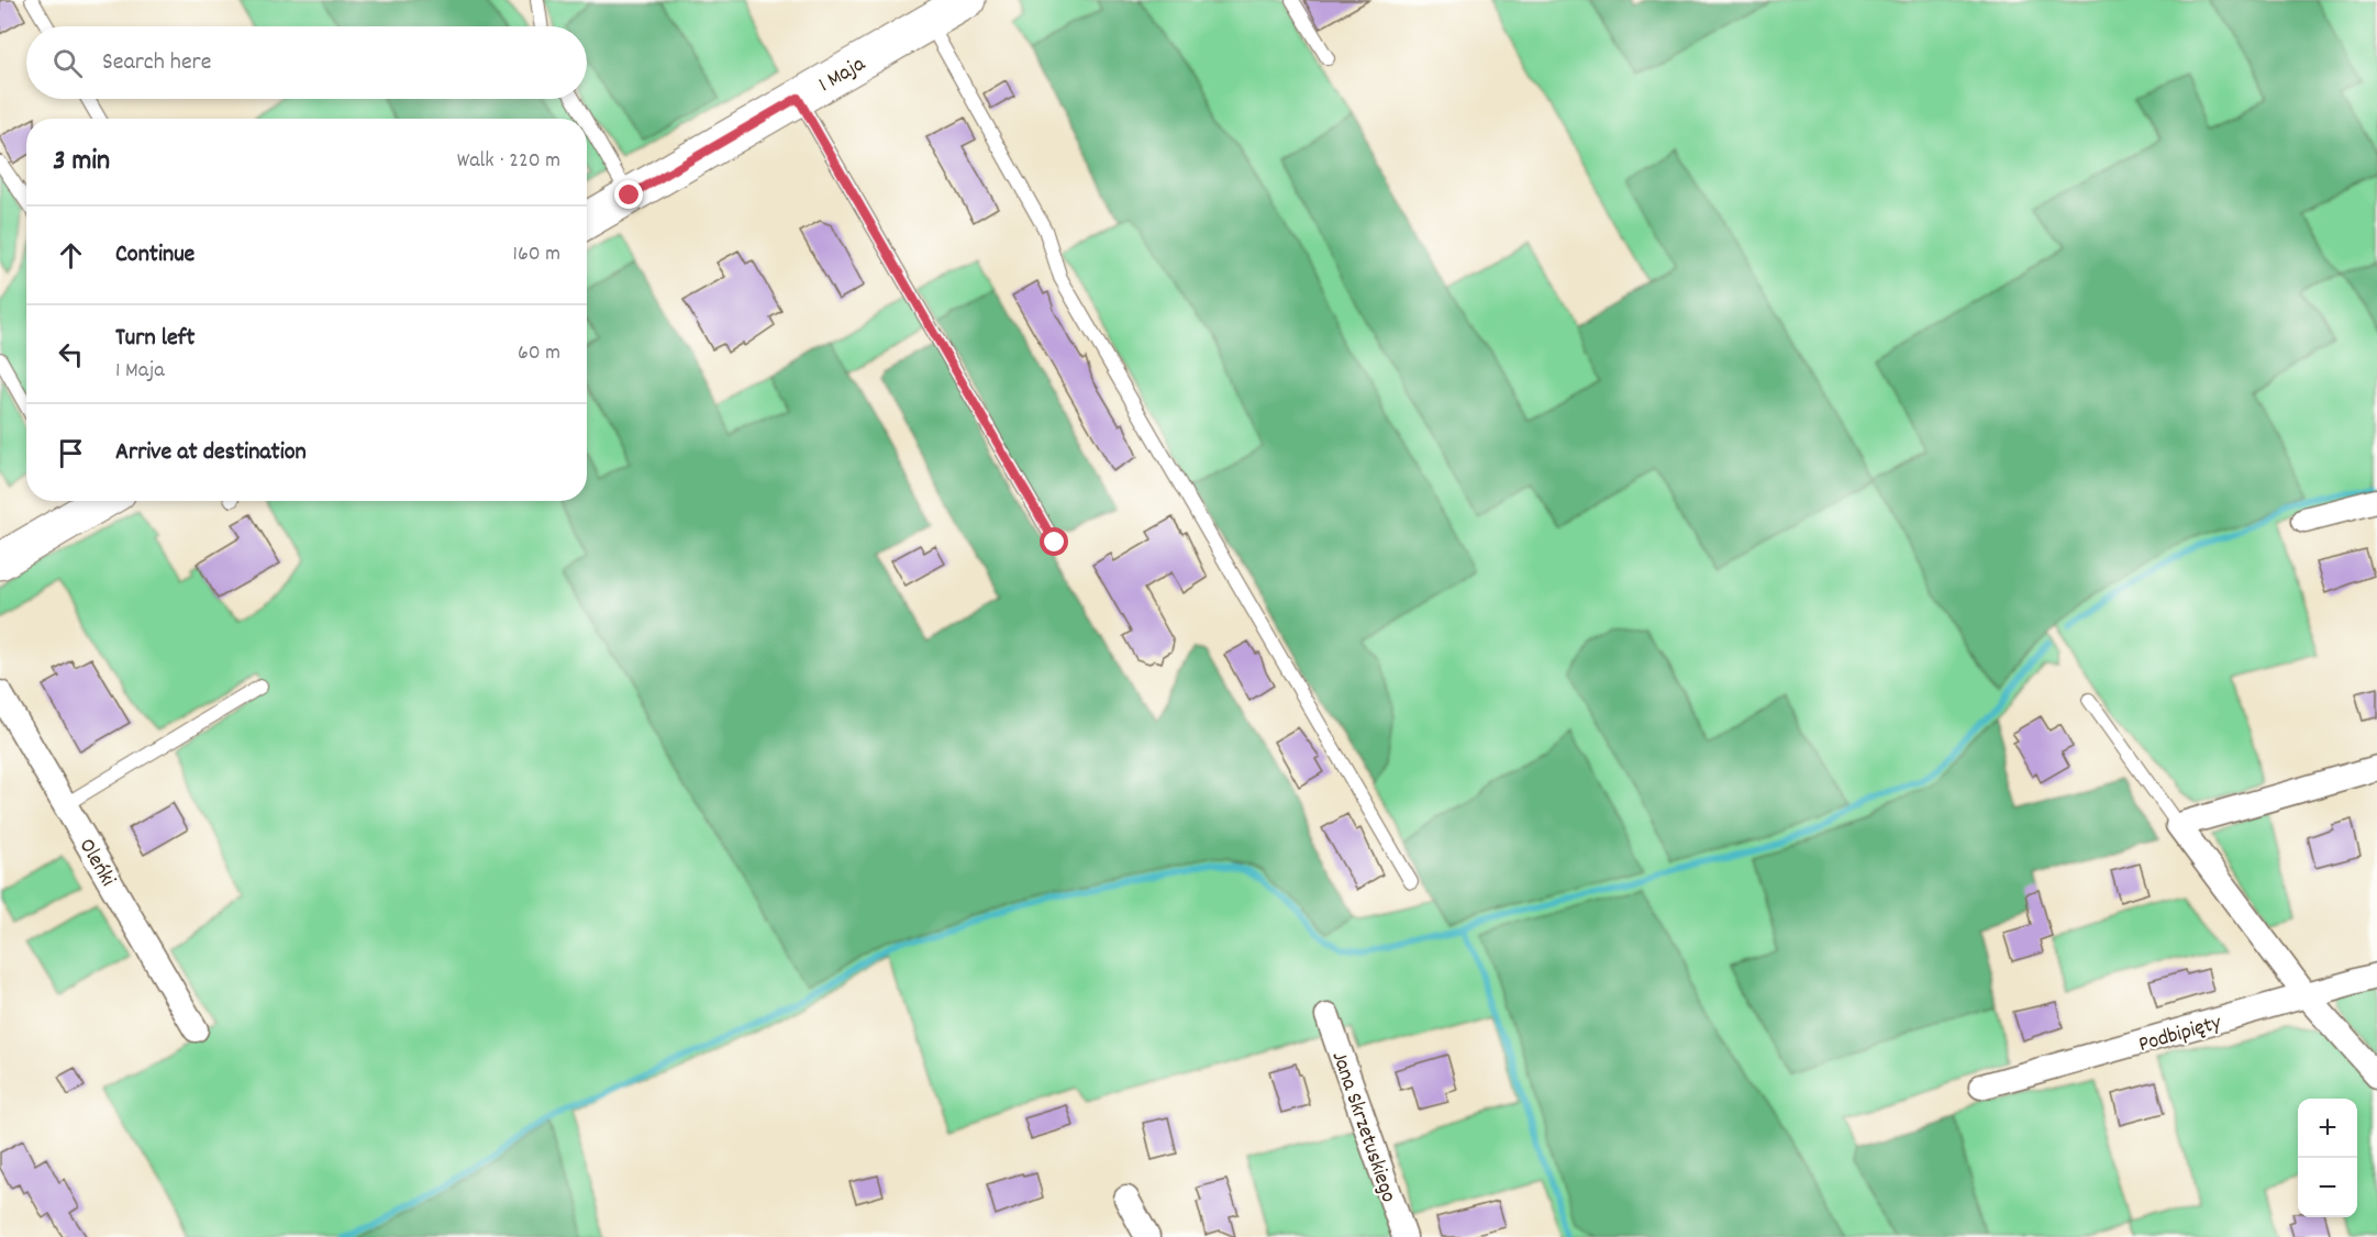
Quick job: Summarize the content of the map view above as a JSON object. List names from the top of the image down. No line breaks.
{"streets":{"main road":["1 Maja"],"street":["Oleńki","Podbipięty","Jana Skrzetuskiego"]},"page":{"search":"Search here","heading":["3 min","Walk · 220 m"],"list":[["Continue","160 m"],["Turn left","1 Maja","60 m"],"Arrive at destination"],"map_buttons":["+","−"]}}
